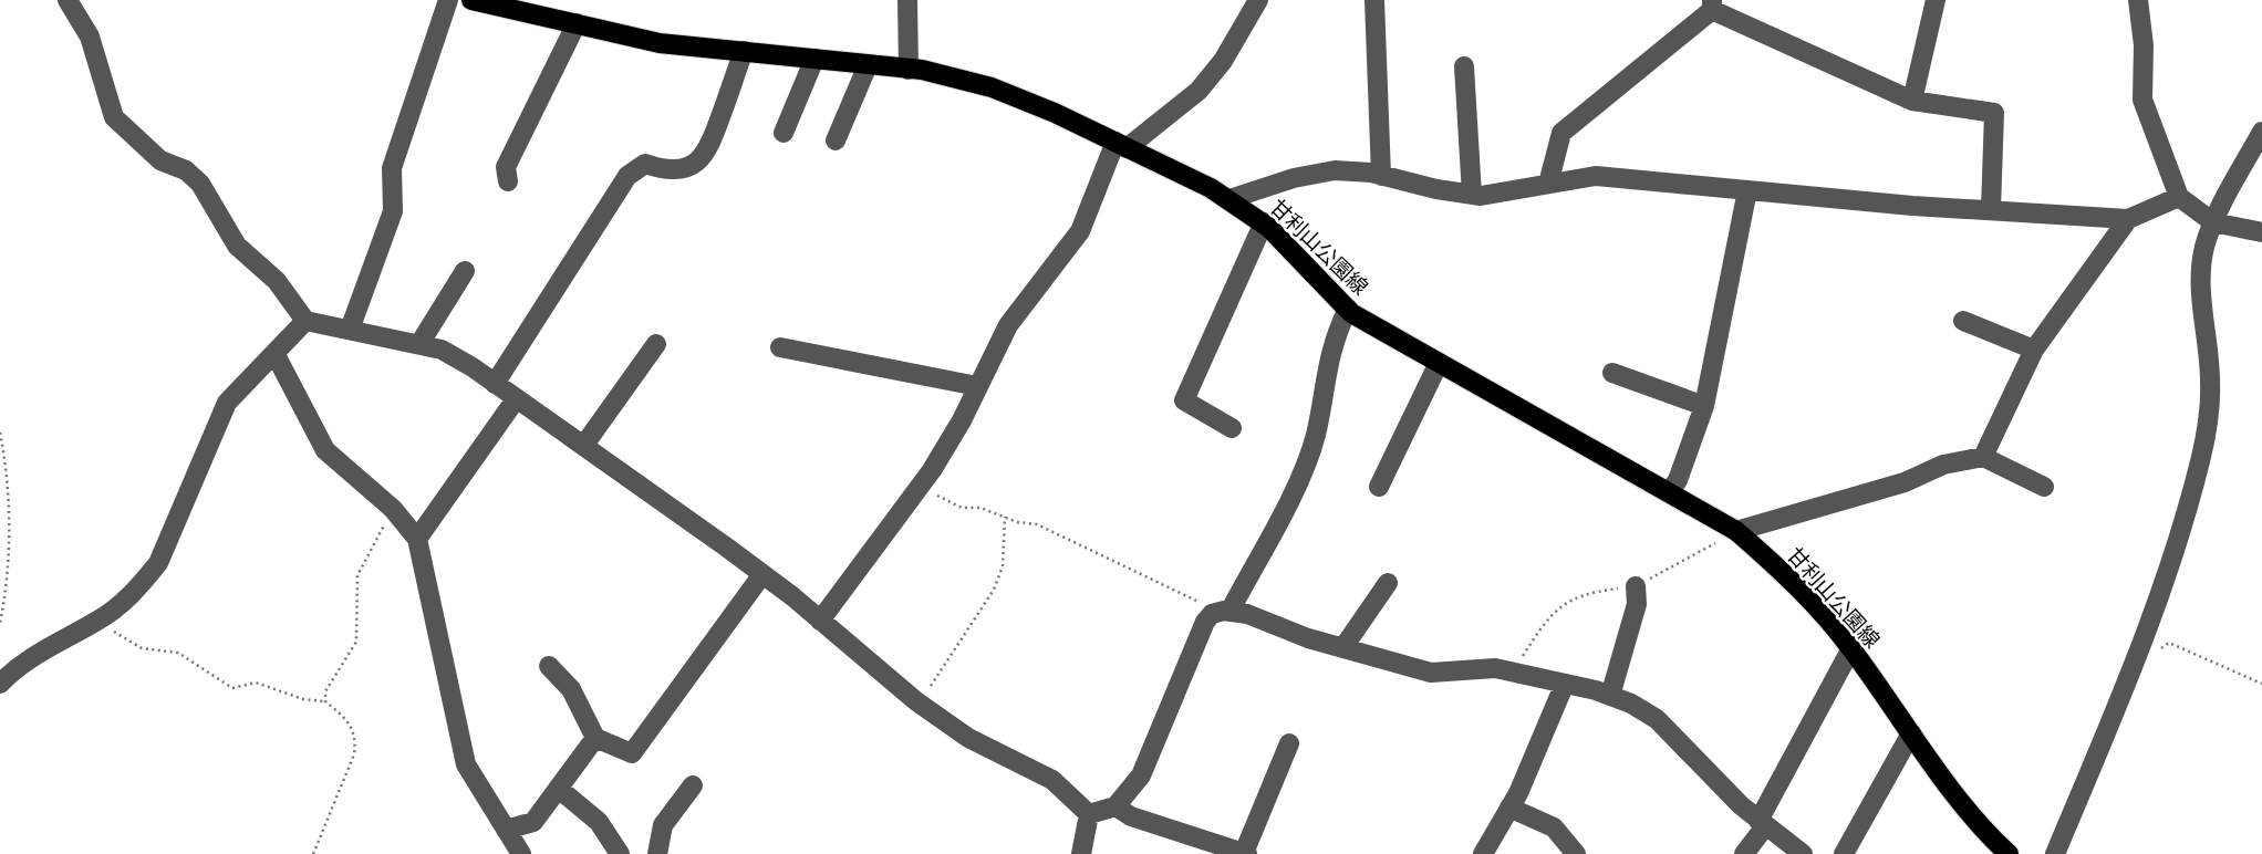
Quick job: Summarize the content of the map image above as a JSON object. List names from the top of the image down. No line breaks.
{"streets":{"main road":["甘利山公園線"]}}
